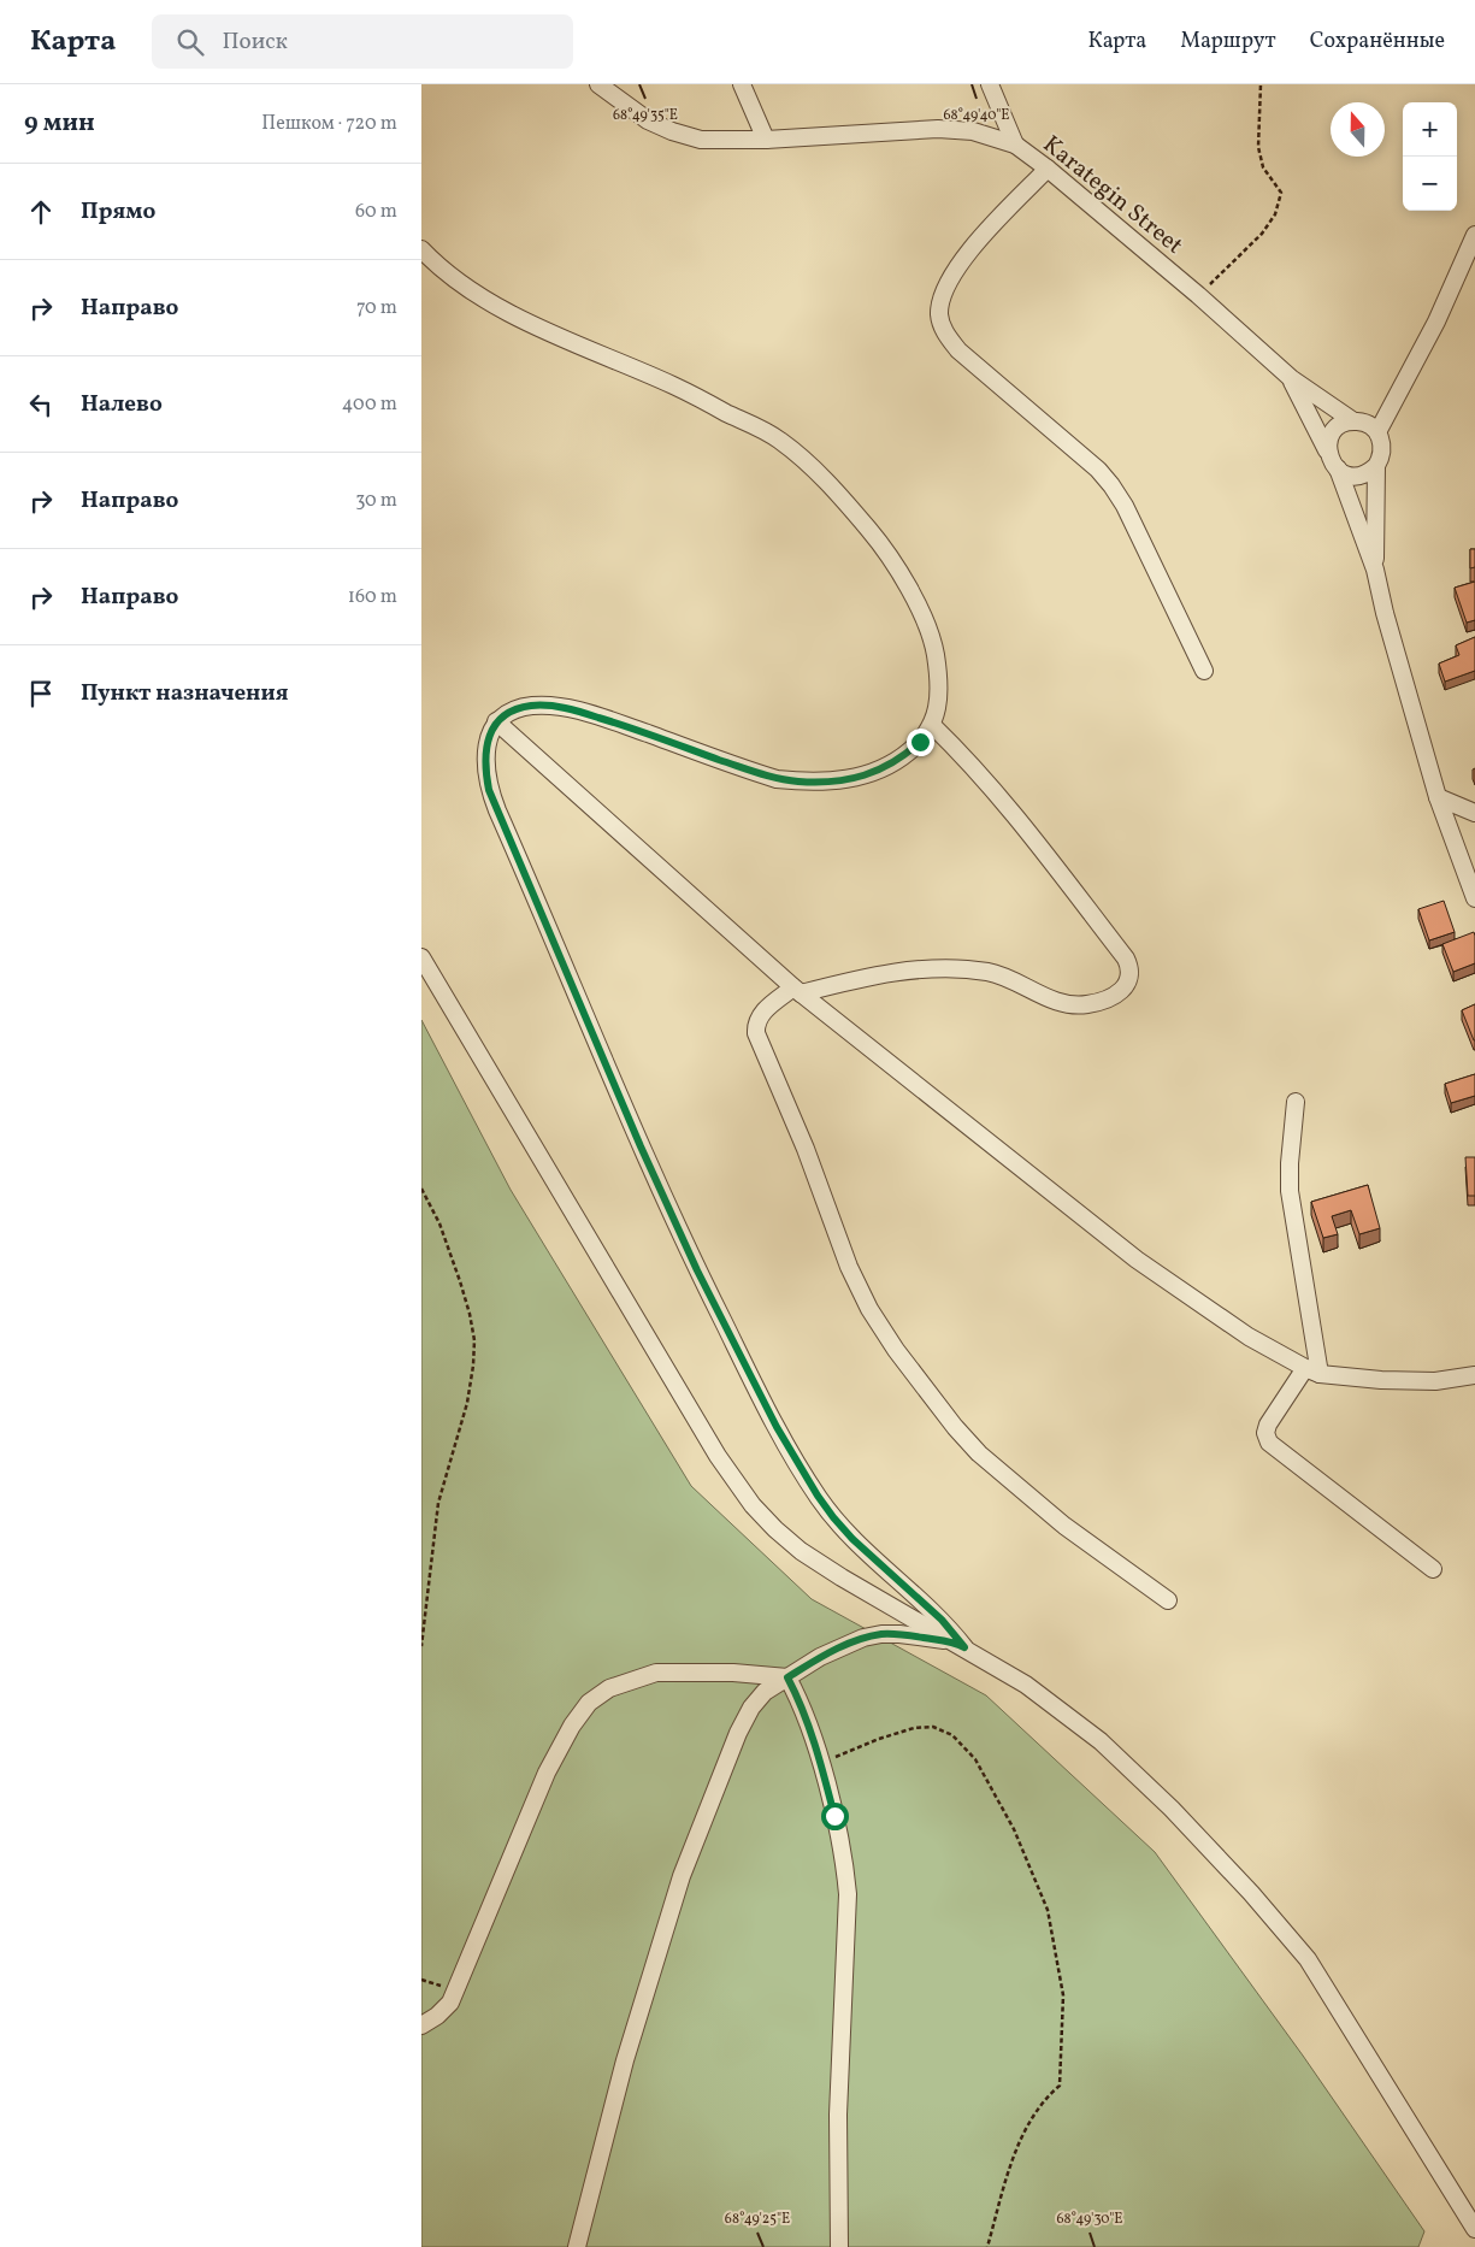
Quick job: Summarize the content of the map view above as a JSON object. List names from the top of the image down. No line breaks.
{"streets":{"street":["Karategin Street"]},"north":"top","page":{"header":"Карта","search":"Поиск","nav":["Карта","Маршрут","Сохранённые"],"heading":["9 мин","Пешком · 720 m"],"map_buttons":["+","−"],"list":[["Прямо","60 m"],["Направо","70 m"],["Налево","400 m"],["Направо","30 m"],["Направо","160 m"],"Пункт назначения"]},"coordinates":["68°49'35\"E","68°49'40\"E","68°49'25\"E","68°49'30\"E"]}
